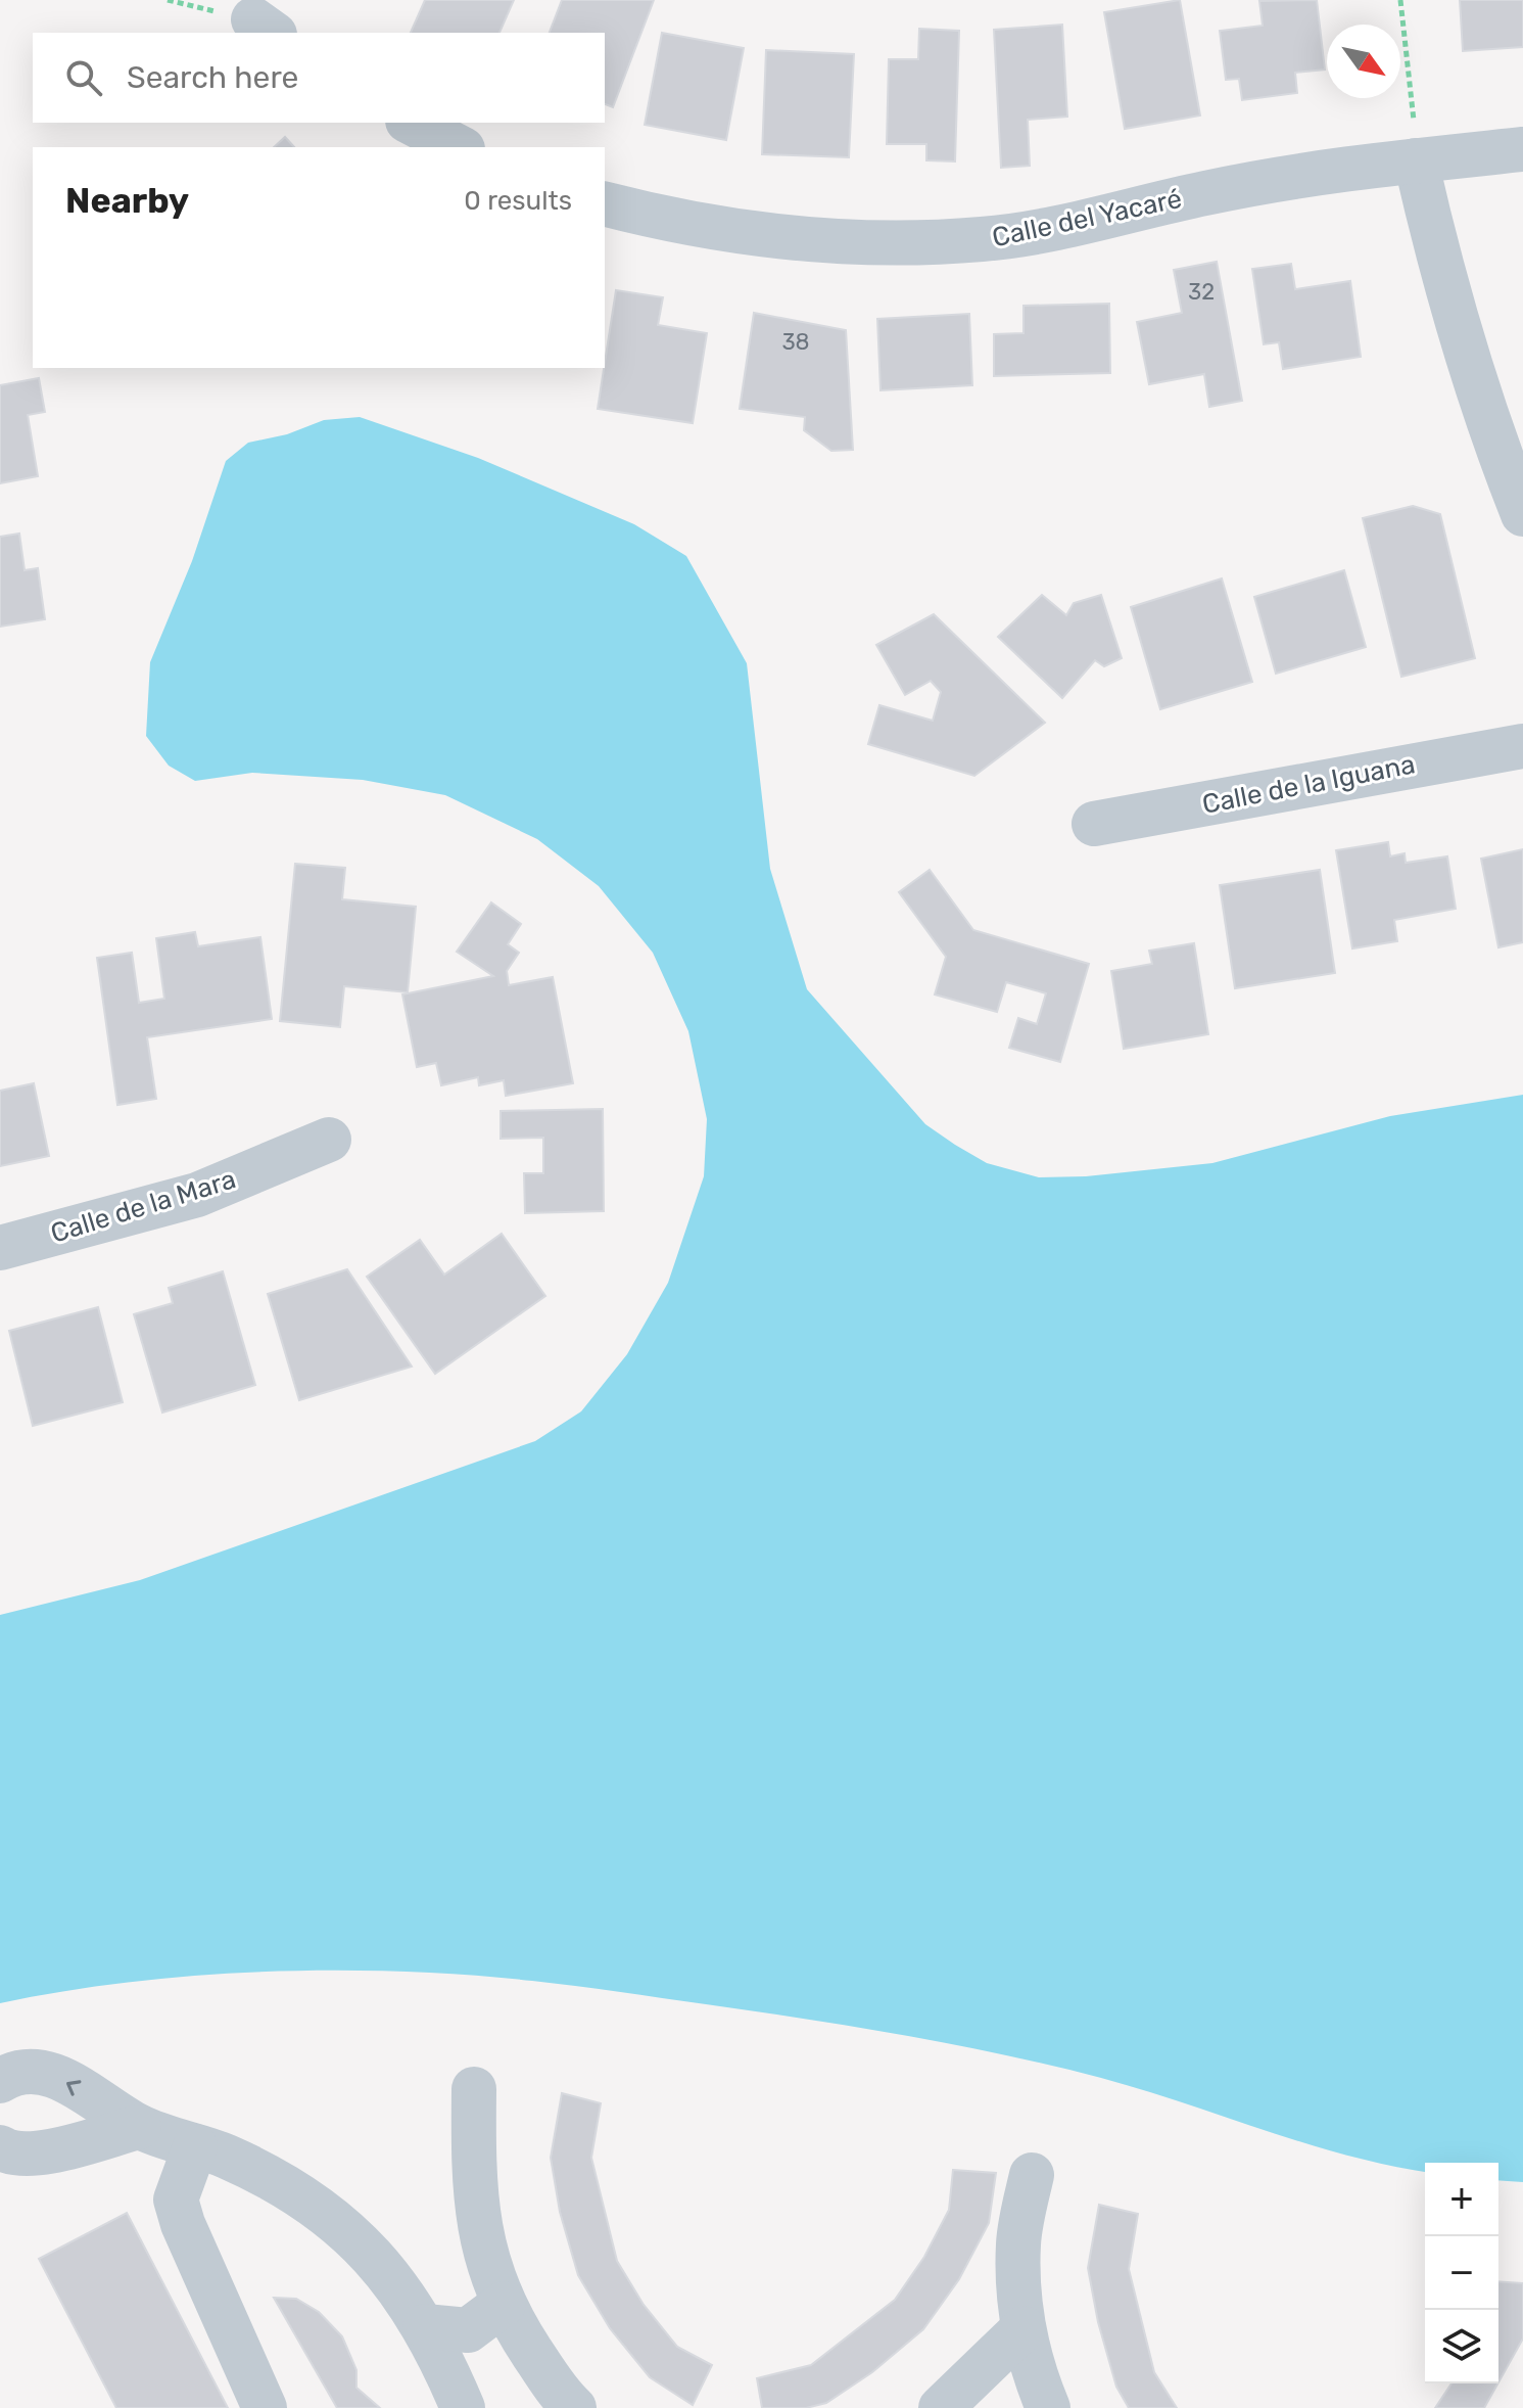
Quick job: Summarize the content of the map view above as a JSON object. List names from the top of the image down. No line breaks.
{"streets":{"street":["Calle del Yacaré","Calle de la Iguana","Calle de la Mara"]},"house_numbers":["32","38"],"north":"bottom right","page":{"search":"Search here","heading":["Nearby","0 results"],"map_buttons":["+","−"]}}
